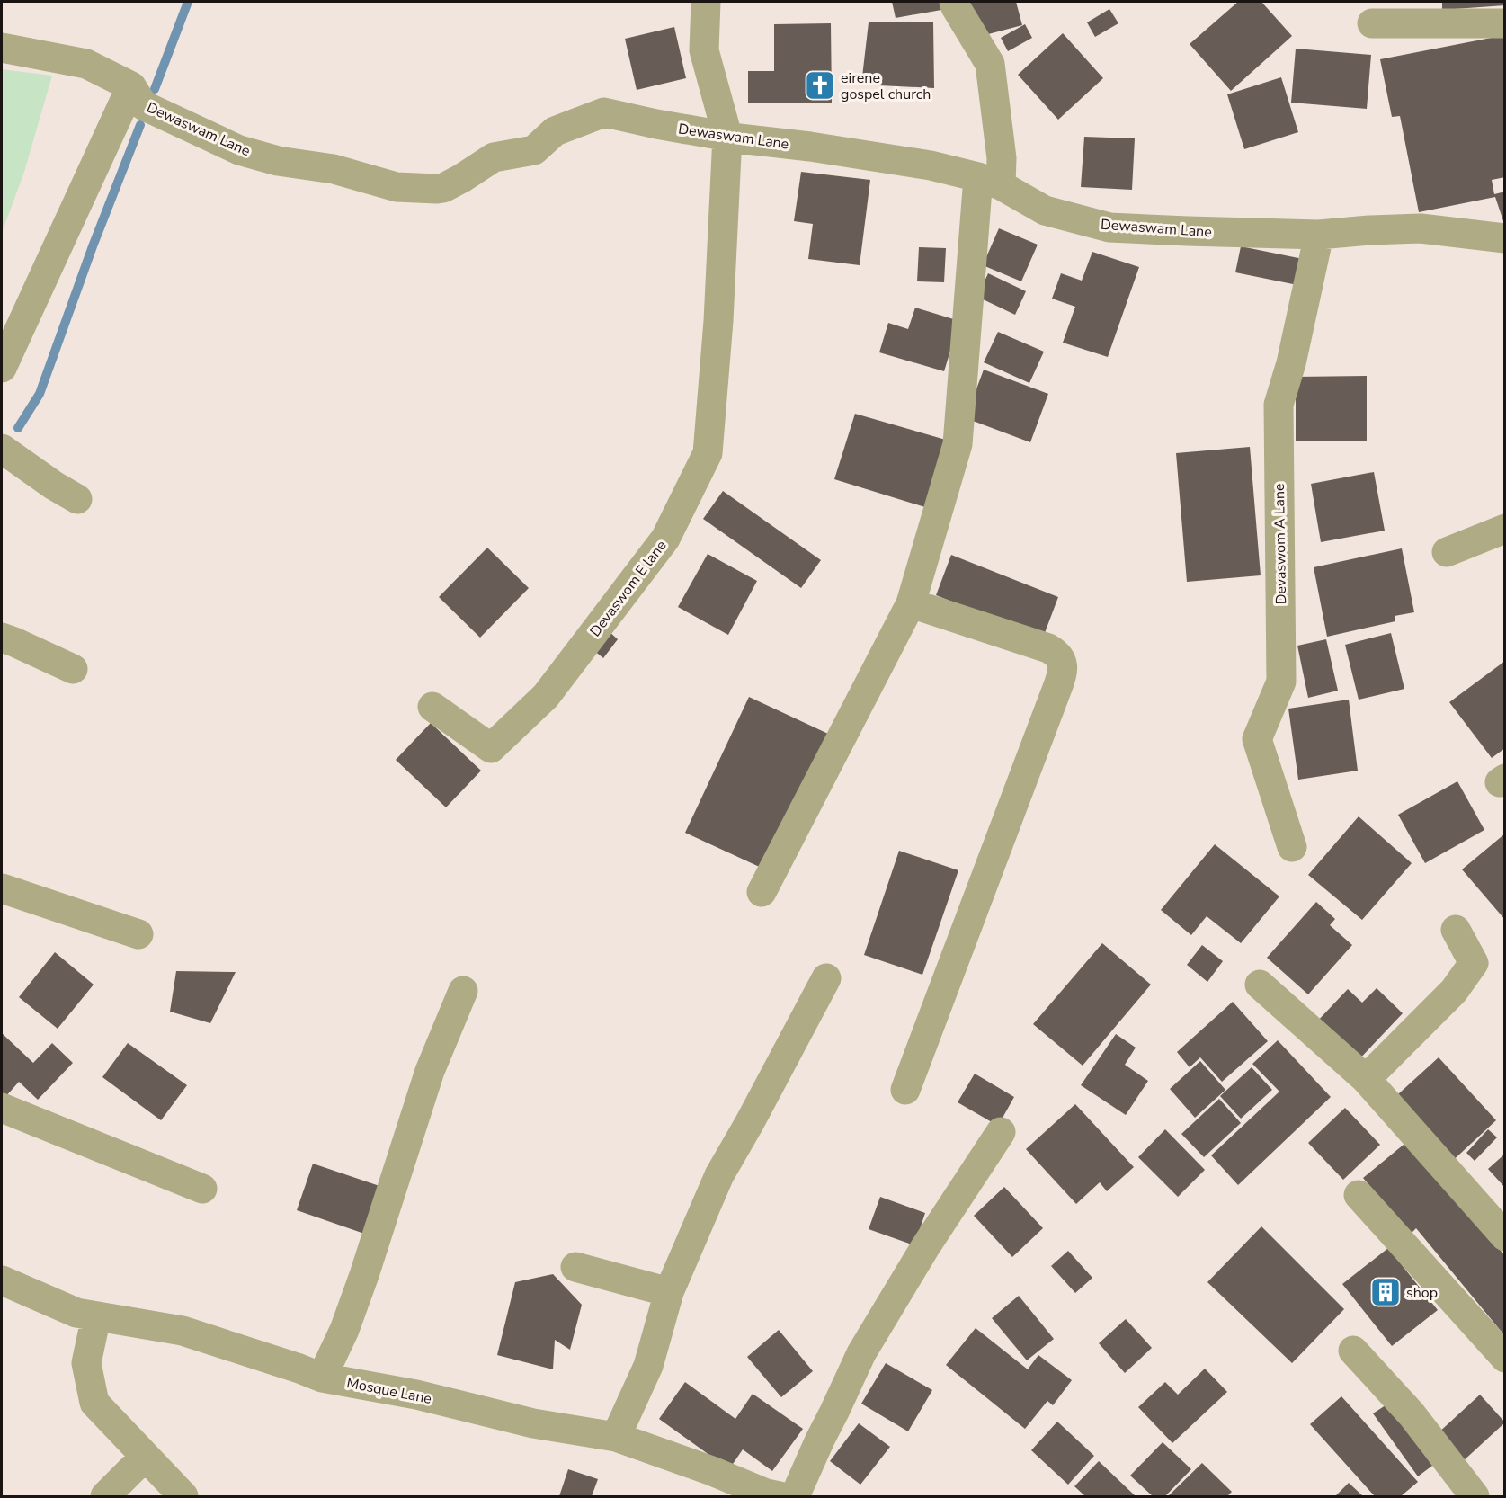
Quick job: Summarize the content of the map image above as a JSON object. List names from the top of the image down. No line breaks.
{"streets":{"street":["Dewaswam Lane","Devaswom A Lane","Devaswom E lane","Mosque Lane"]},"crossings":[["Dewaswam Lane","Devaswom A Lane"],["Dewaswam Lane","Devaswom E lane"]],"places":{"church":["eirene gospel church"],"building":["shop"]}}
